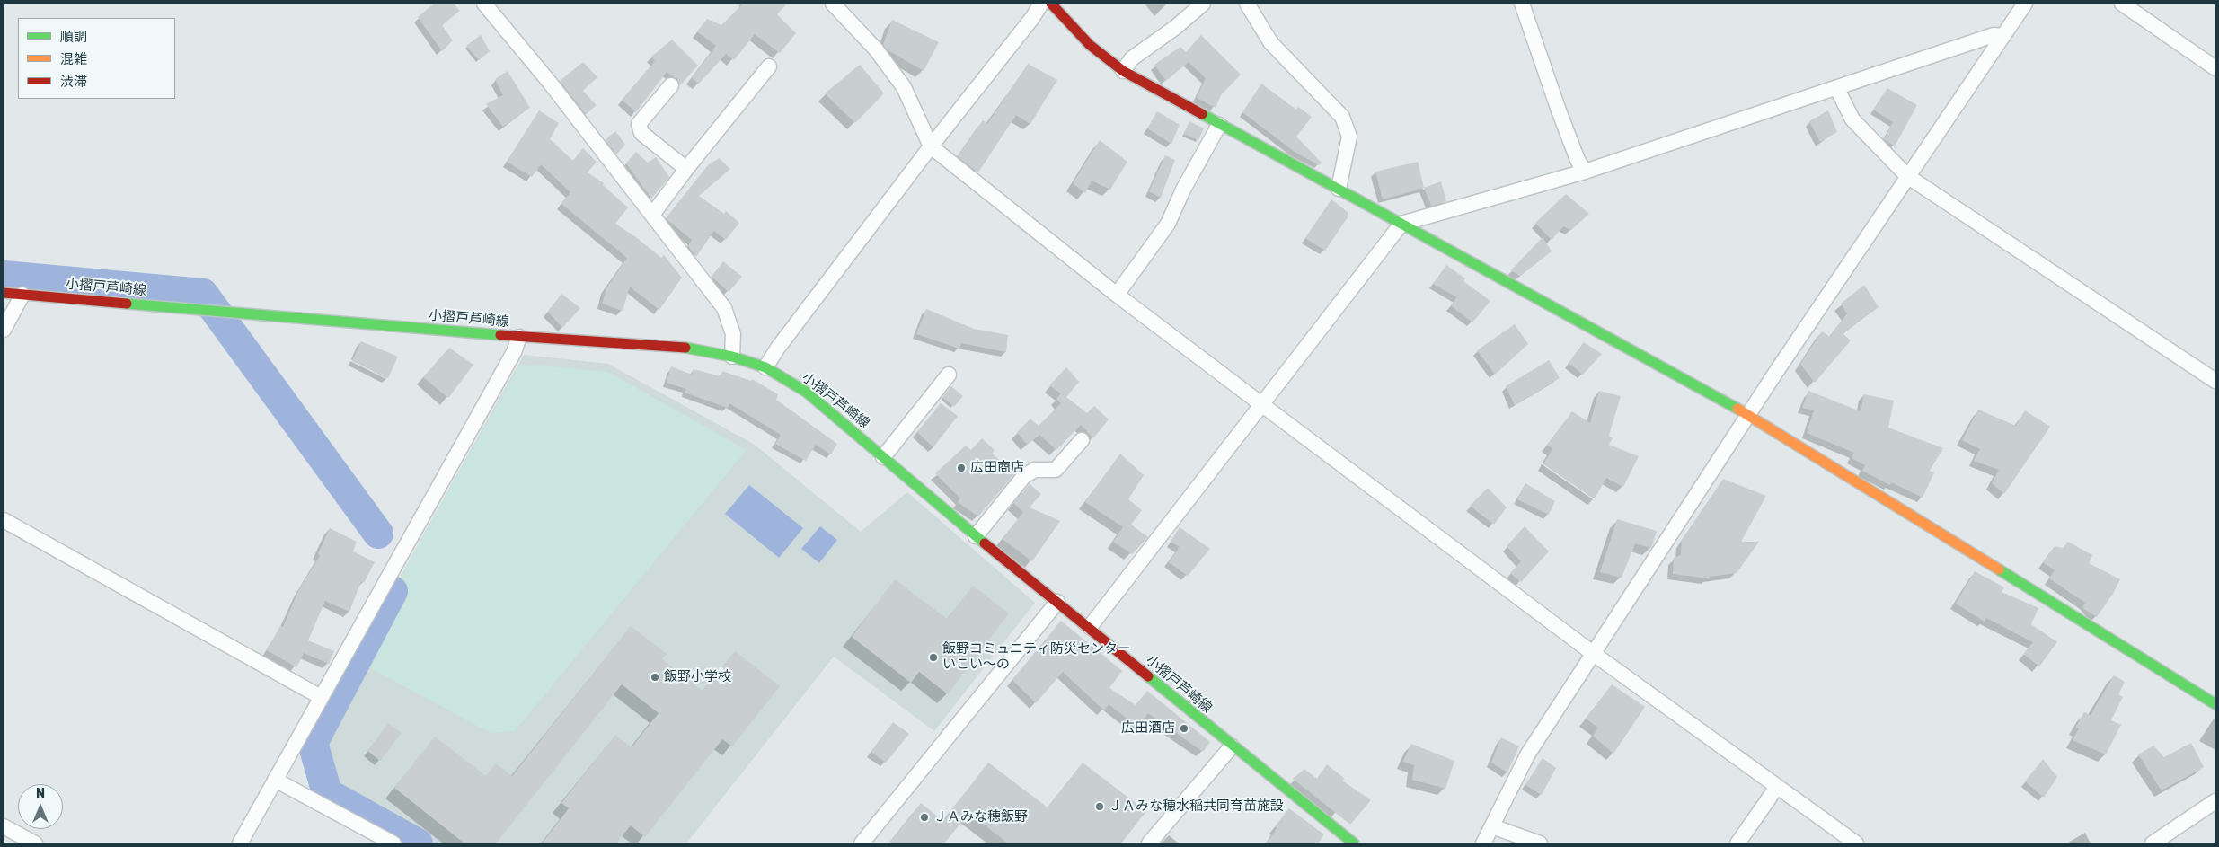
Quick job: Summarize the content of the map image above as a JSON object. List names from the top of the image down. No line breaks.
{"streets":{"main road":["小摺戸芦崎線"]},"places":["広田商店","飯野コミュニティ防災センター いこい～の","飯野小学校","広田酒店","ＪＡみな穂水稲共同育苗施設","ＪＡみな穂飯野"],"legend":["順調","混雑","渋滞"],"north":"top"}
